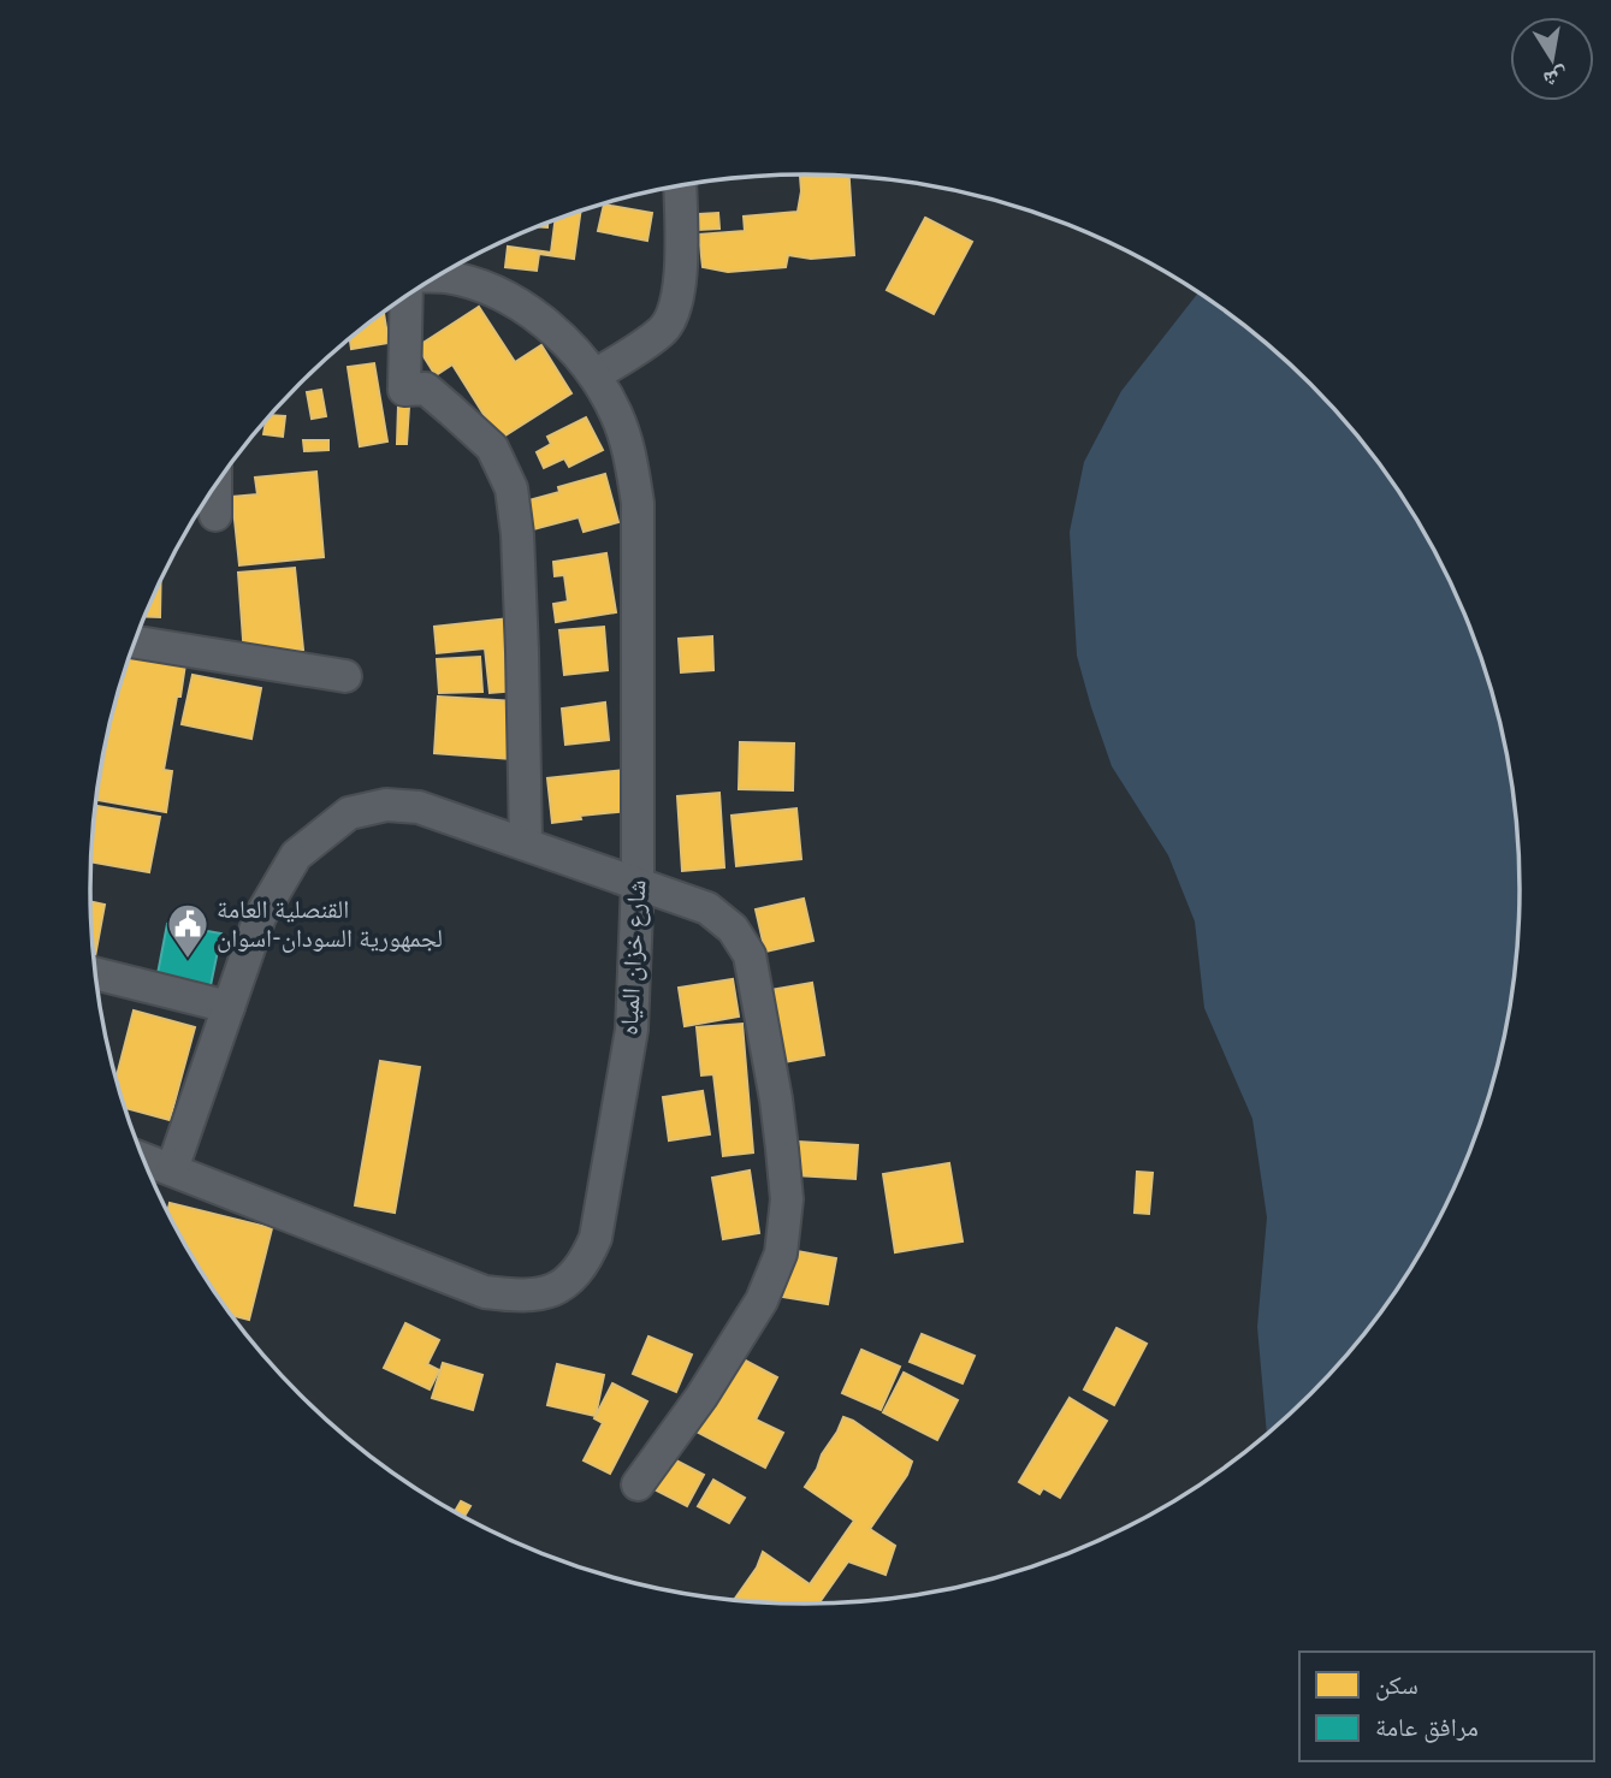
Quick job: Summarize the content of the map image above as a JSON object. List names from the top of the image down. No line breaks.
{"streets":{"street":["شارع خزان المياه"]},"places":{"public building":["القنصلية العامة لجمهورية السودان-اسوان"]},"legend":["سكن","مرافق عامة"],"north":"bottom"}
